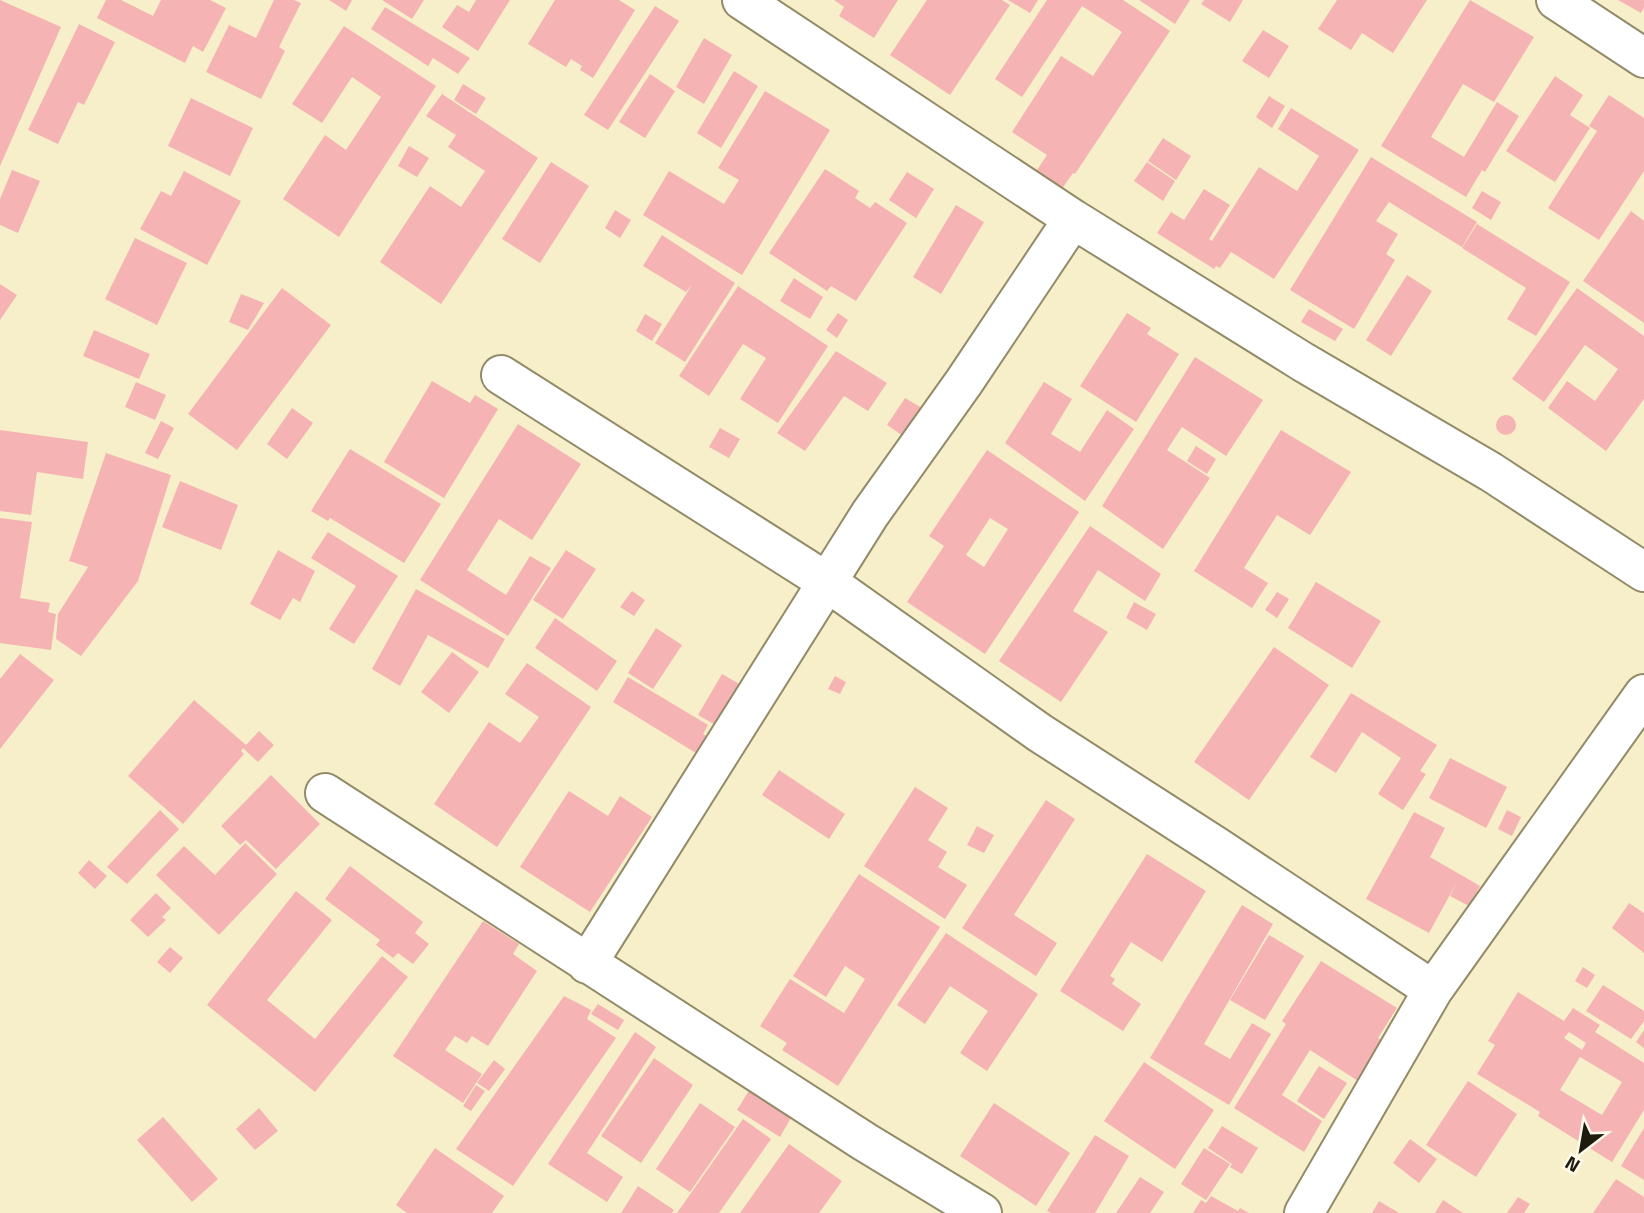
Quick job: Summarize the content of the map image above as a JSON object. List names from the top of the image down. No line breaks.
{"north":"bottom left"}
